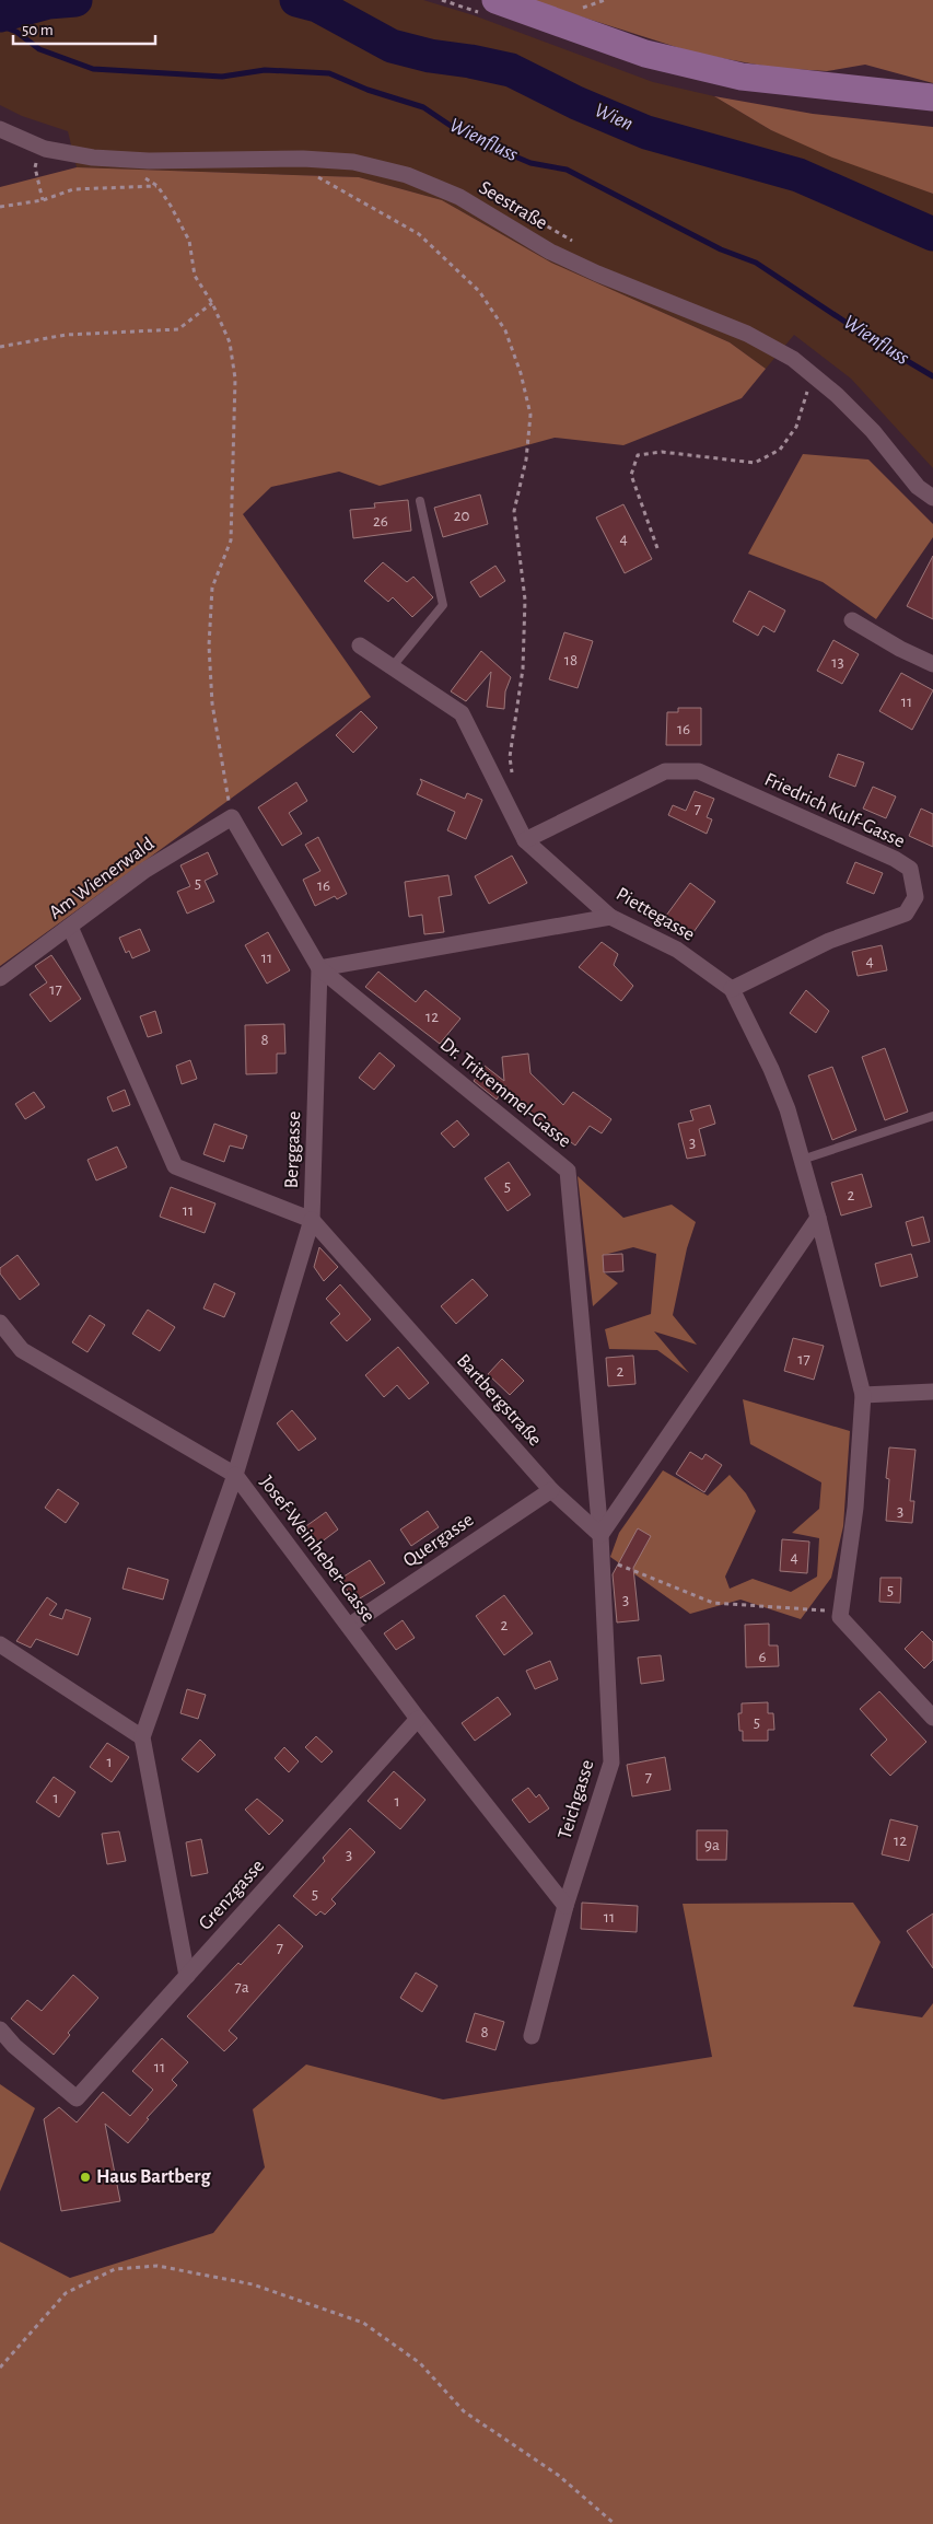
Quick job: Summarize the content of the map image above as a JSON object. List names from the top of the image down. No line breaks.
{"streets":{"street":["Seestraße","Friedrich Kulf-Gasse","Am Wienerwald","Piettegasse","Dr. Tritremmel-Gasse","Berggasse","Bartbergstraße","Quergasse","Josef-Weinheber-Gasse","Teichgasse","Grenzgasse"]},"crossings":[["Friedrich Kulf-Gasse","Piettegasse"],["Am Wienerwald","Dr. Tritremmel-Gasse"],["Am Wienerwald","Berggasse"],["Dr. Tritremmel-Gasse","Berggasse"],["Dr. Tritremmel-Gasse","Bartbergstraße"],["Dr. Tritremmel-Gasse","Teichgasse"],["Berggasse","Bartbergstraße"],["Bartbergstraße","Quergasse"],["Bartbergstraße","Teichgasse"],["Quergasse","Josef-Weinheber-Gasse"],["Josef-Weinheber-Gasse","Teichgasse"],["Josef-Weinheber-Gasse","Grenzgasse"]],"water":["Wien","Wienfluss"],"places":["Haus Bartberg"],"house_numbers":["20","26","4","18","13","11","16","7","5","16","11","4","17","12","8","3","5","2","11","17","2","3","4","5","3","2","6","5","1","7","1","1","12","9a","3","5","11","7","7a","8","11"],"scale_bar":"50 m"}
